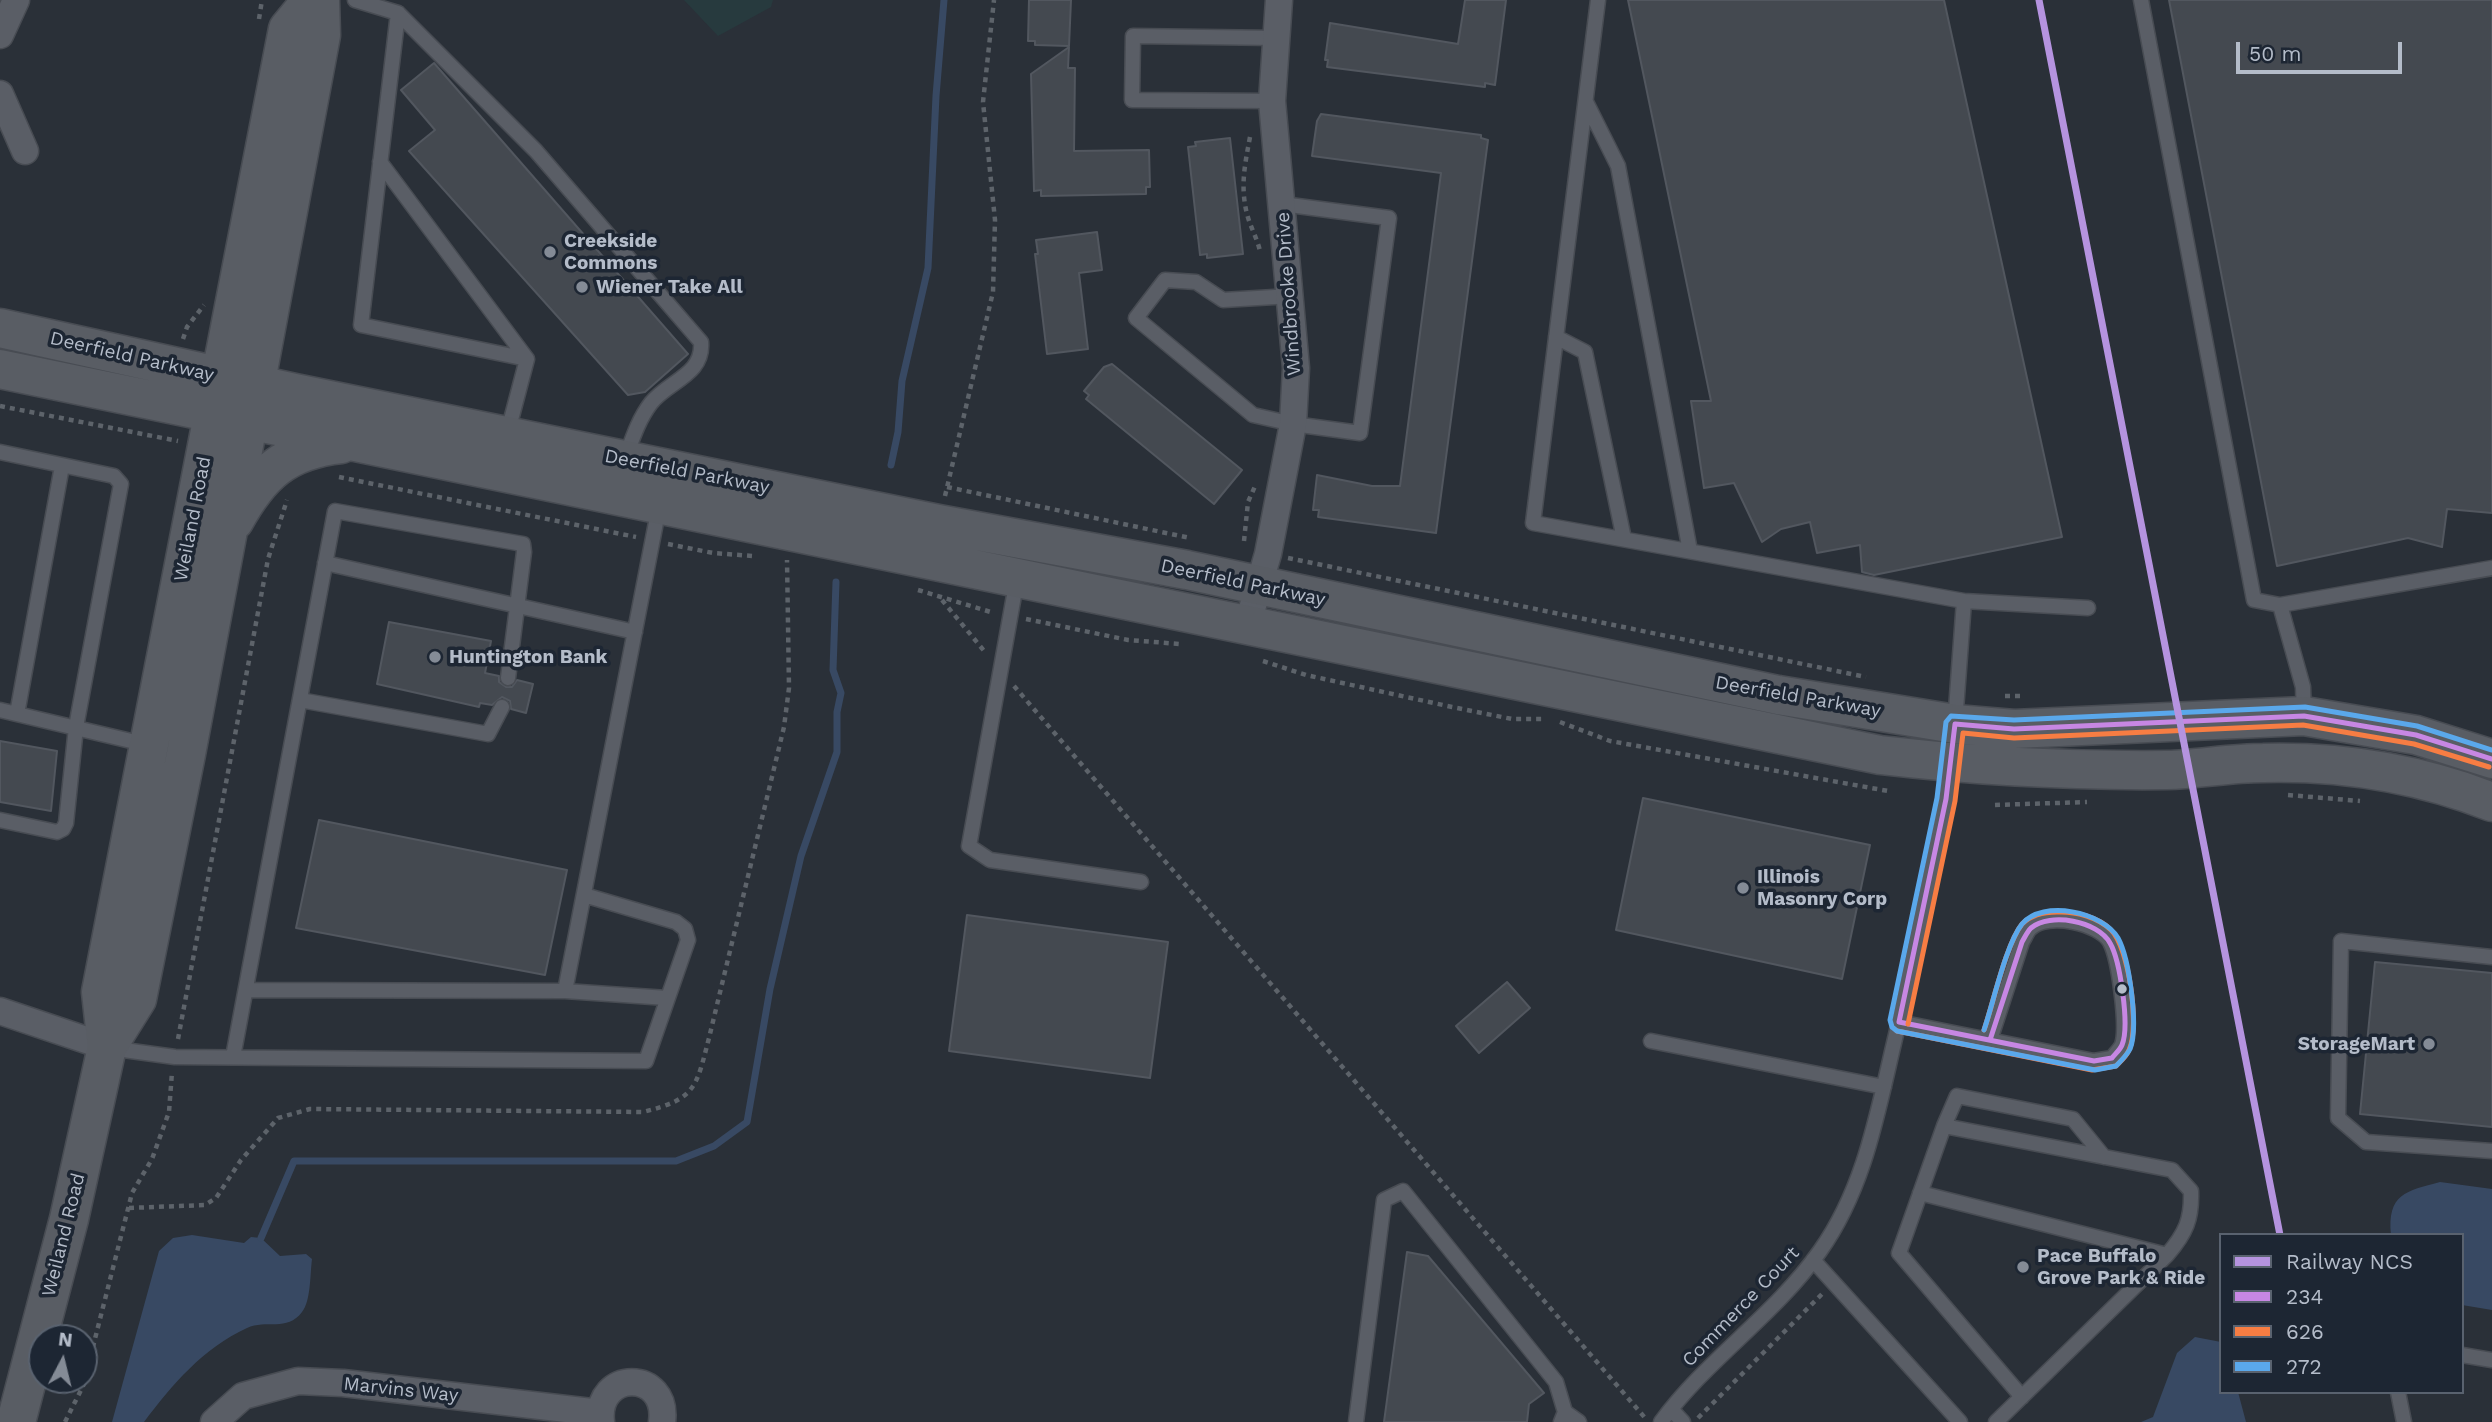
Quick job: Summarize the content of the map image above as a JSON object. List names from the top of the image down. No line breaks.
{"streets":{"main road":["Deerfield Parkway","Weiland Road"],"street":["Windbrooke Drive","Marvins Way"],"lane":["Commerce Court"]},"crossings":[["Windbrooke Drive","Deerfield Parkway"],["Deerfield Parkway","Weiland Road"],["Deerfield Parkway","Commerce Court"]],"places":["Creekside Commons","Wiener Take All","Huntington Bank","Illinois Masonry Corp","StorageMart","Pace Buffalo Grove Park & Ride"],"lines":["rail line NCS","transit line 272","transit line 234","transit line 626"],"legend":["Railway NCS","234","626","272"],"scale_bar":"50 m","north":"top"}
